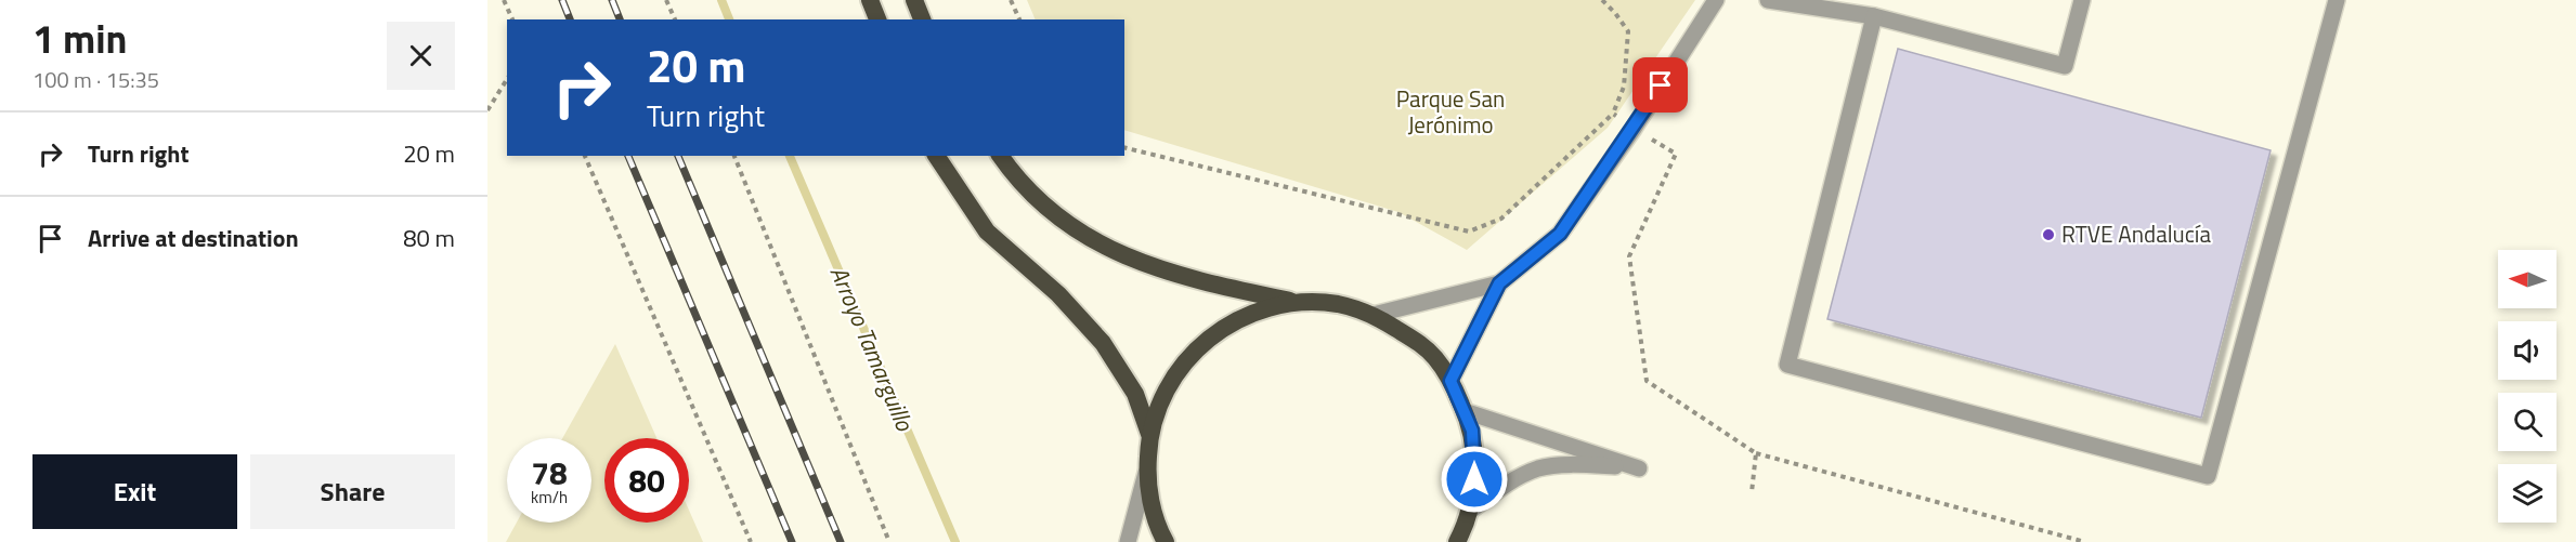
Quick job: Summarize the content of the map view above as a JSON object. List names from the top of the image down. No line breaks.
{"water":["Arroyo Tamarguillo"],"parks":["Parque San Jerónimo"],"places":["RTVE Andalucía"],"north":"left","page":{"heading":["1 min","100 m · 15:35"],"turn":["20 m","Turn right"],"list":[{"name":"Turn right","value":"20 m"},{"name":"Arrive at destination","value":"80 m"}],"speed":"78 km/h","limit":"80","buttons":["Exit","Share"]}}
